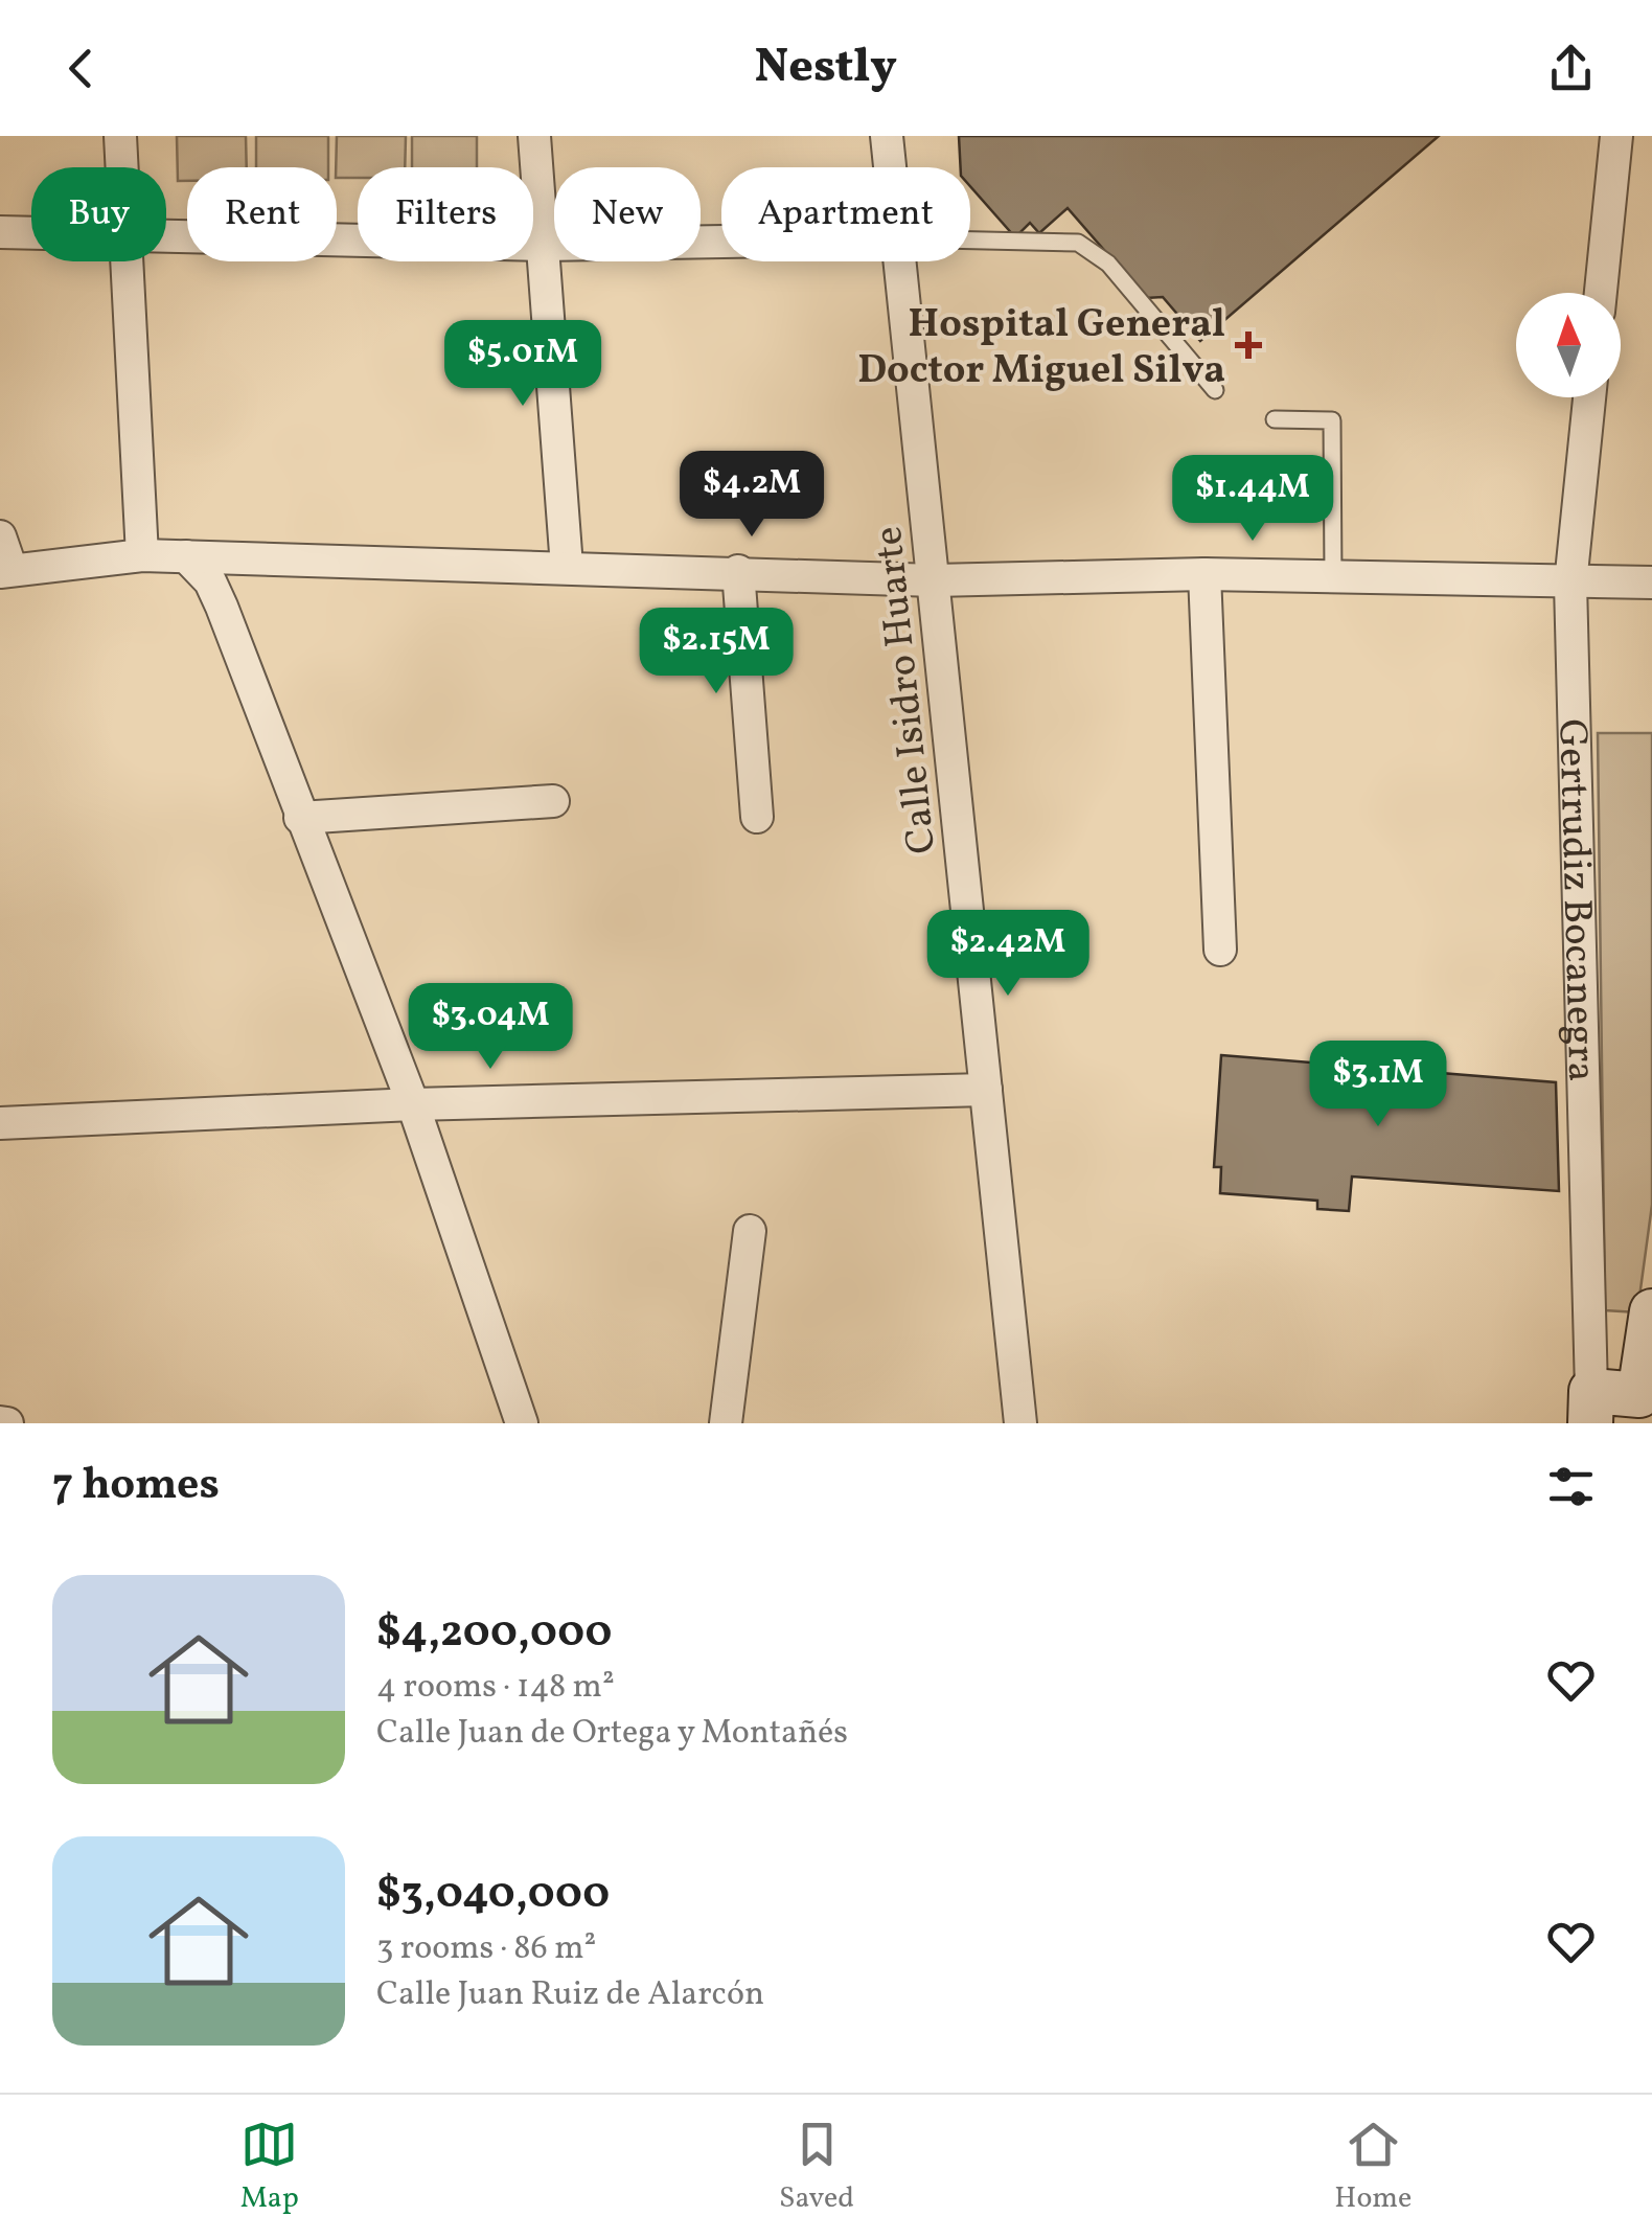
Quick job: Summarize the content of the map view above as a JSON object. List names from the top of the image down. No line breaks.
{"streets":{"street":["Calle Isidro Huarte","Gertrudiz Bocanegra"]},"places":{"health":["Hospital General Doctor Miguel Silva"]},"north":"top","page":{"header":"Nestly","chip":["Buy","Rent","Filters","New","Apartment"],"price":["$5.01M","$4.2M","$1.44M","$2.15M","$2.42M","$3.04M","$3.1M"],"heading":"7 homes","list":[{"name":"$4,200,000","note":"4 rooms · 148 m² · Calle Juan de Ortega y Montañés"},{"name":"$3,040,000","note":"3 rooms · 86 m² · Calle Juan Ruiz de Alarcón"}],"tabs":["Map","Saved","Home"]}}
